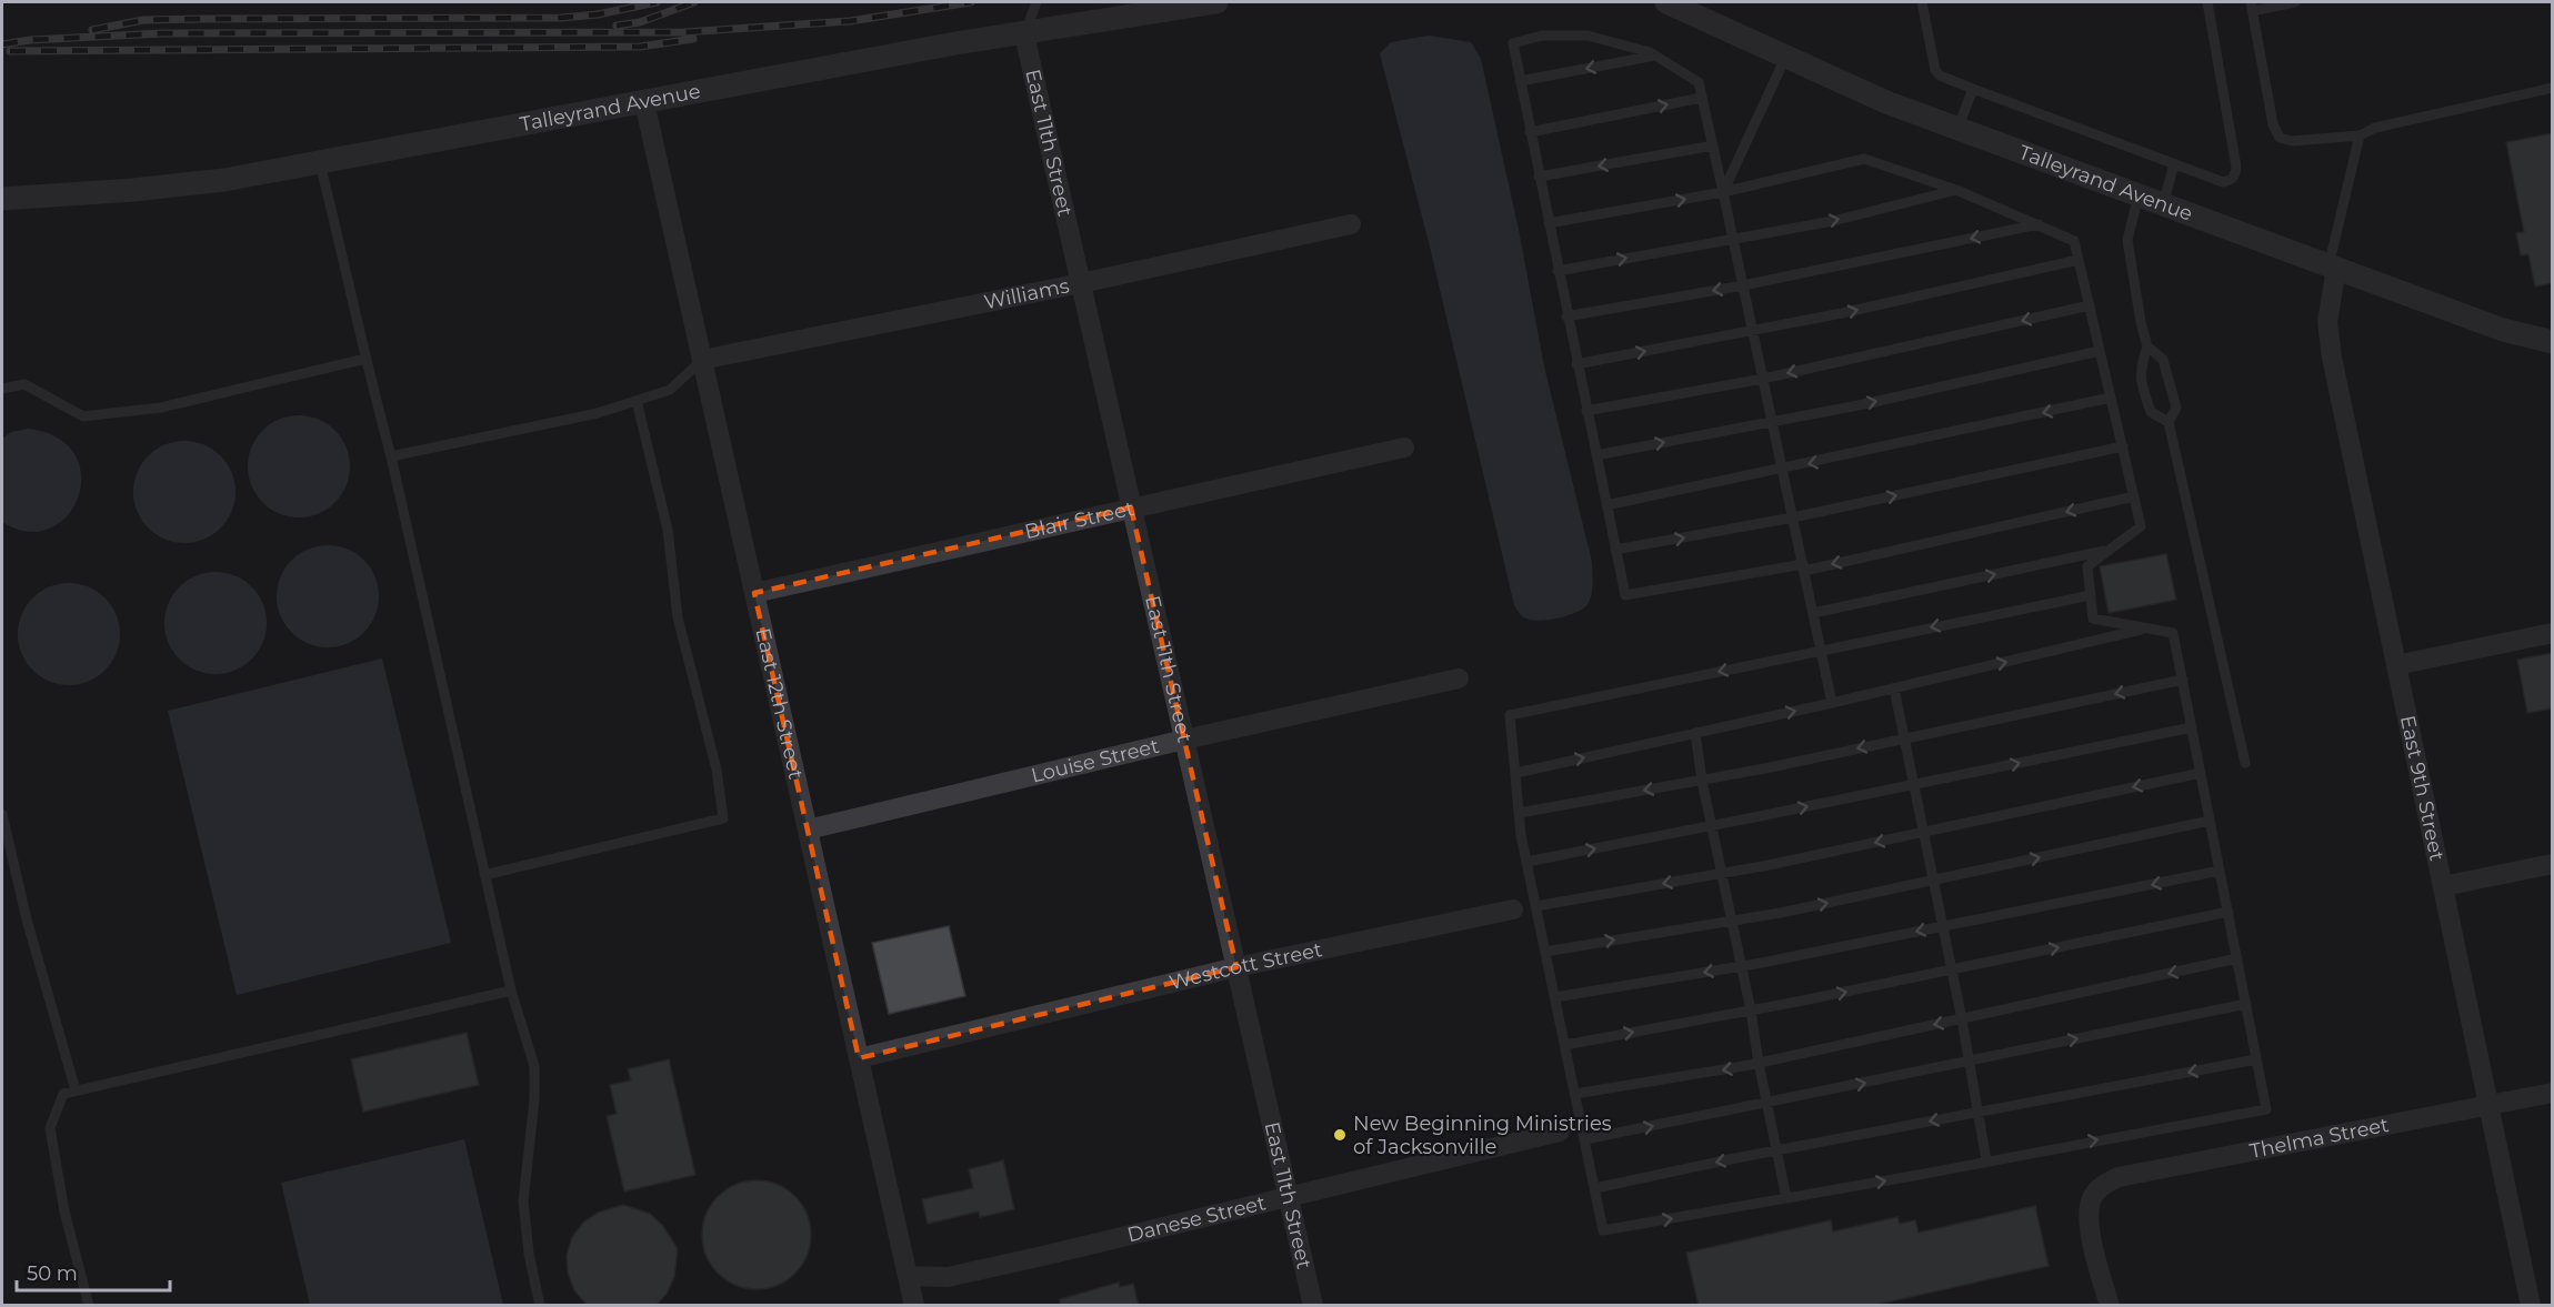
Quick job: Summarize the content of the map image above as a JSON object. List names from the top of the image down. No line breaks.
{"streets":{"street":["Talleyrand Avenue","East 11th Street","Williams","Blair Street","East 12th Street","Louise Street","East 9th Street","Westcott Street","Thelma Street","Danese Street"]},"crossings":[["Talleyrand Avenue","East 11th Street"],["Talleyrand Avenue","East 12th Street"],["Talleyrand Avenue","East 9th Street"],["East 11th Street","Williams"],["East 11th Street","Blair Street"],["East 11th Street","Louise Street"],["East 11th Street","Westcott Street"],["East 11th Street","Danese Street"],["Williams","East 12th Street"],["Blair Street","East 12th Street"],["East 12th Street","Louise Street"],["East 12th Street","Westcott Street"],["East 12th Street","Danese Street"],["East 9th Street","Thelma Street"]],"places":["New Beginning Ministries of Jacksonville"],"scale_bar":"50 m"}
